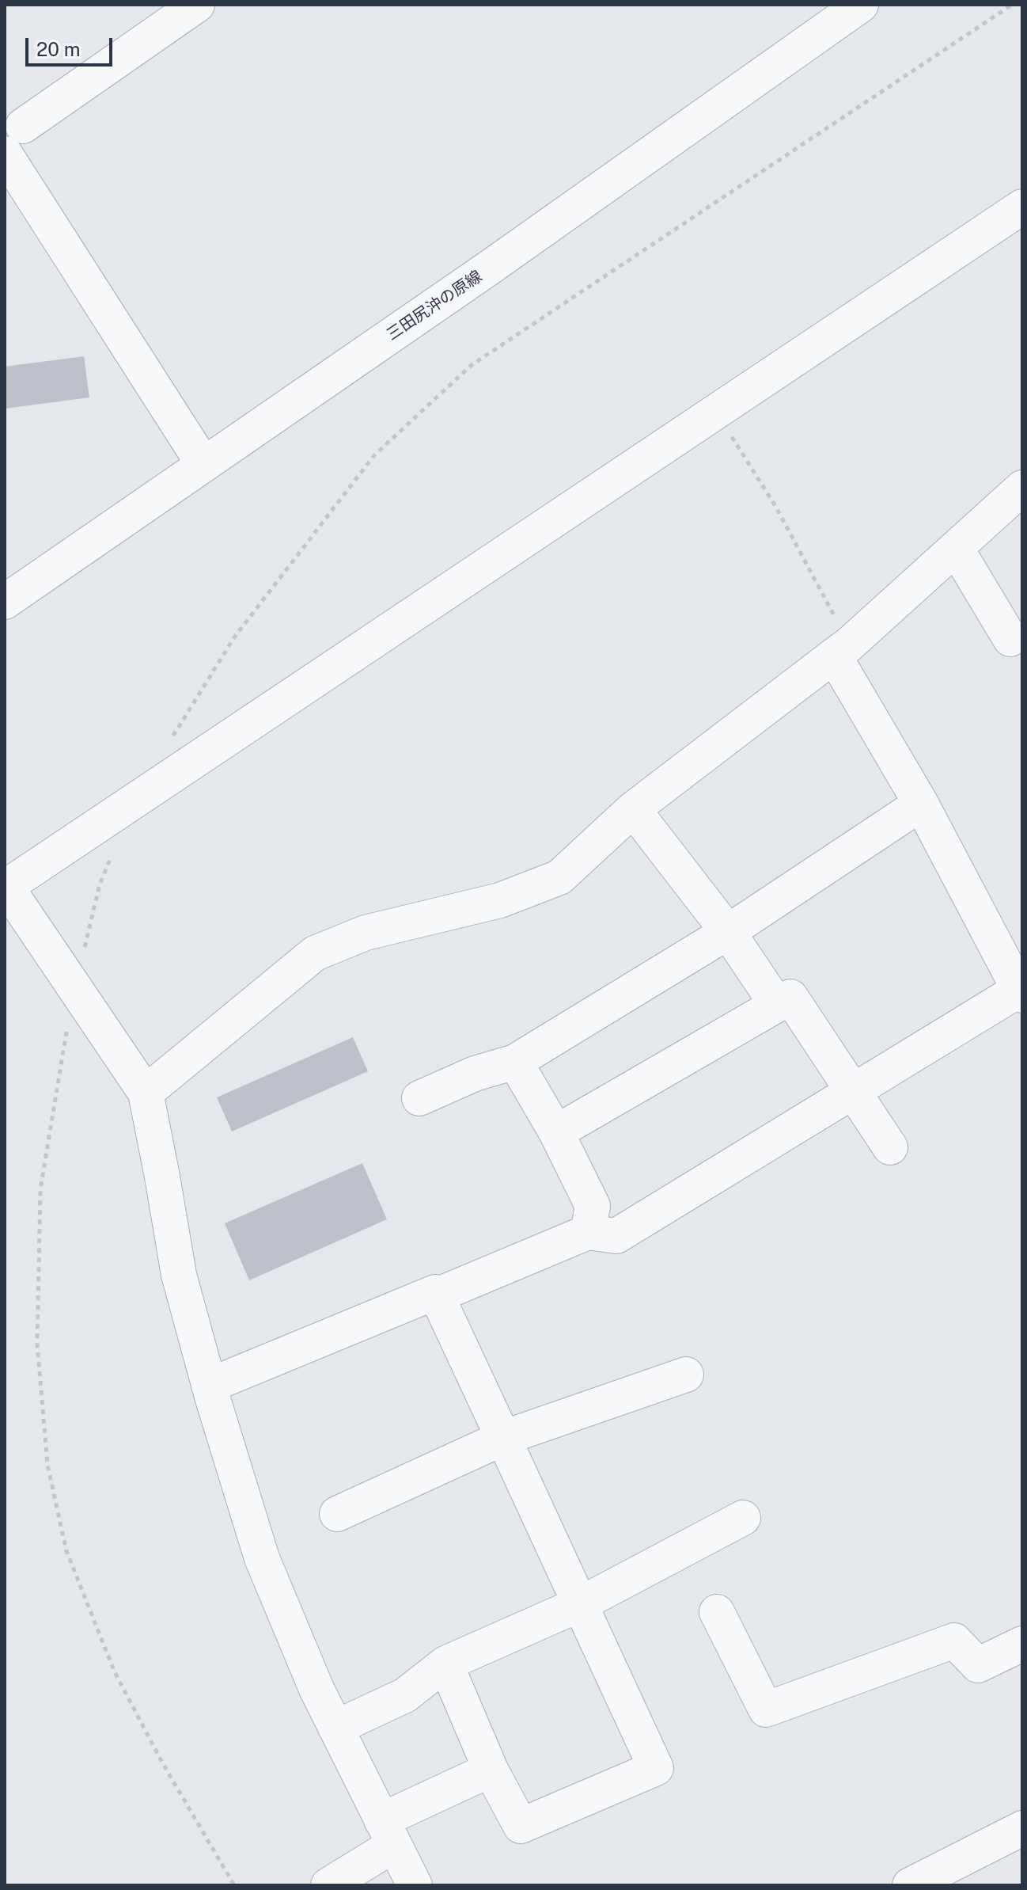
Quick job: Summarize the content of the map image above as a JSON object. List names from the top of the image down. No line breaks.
{"streets":{"street":["三田尻沖の原線"]},"scale_bar":"20 m"}
